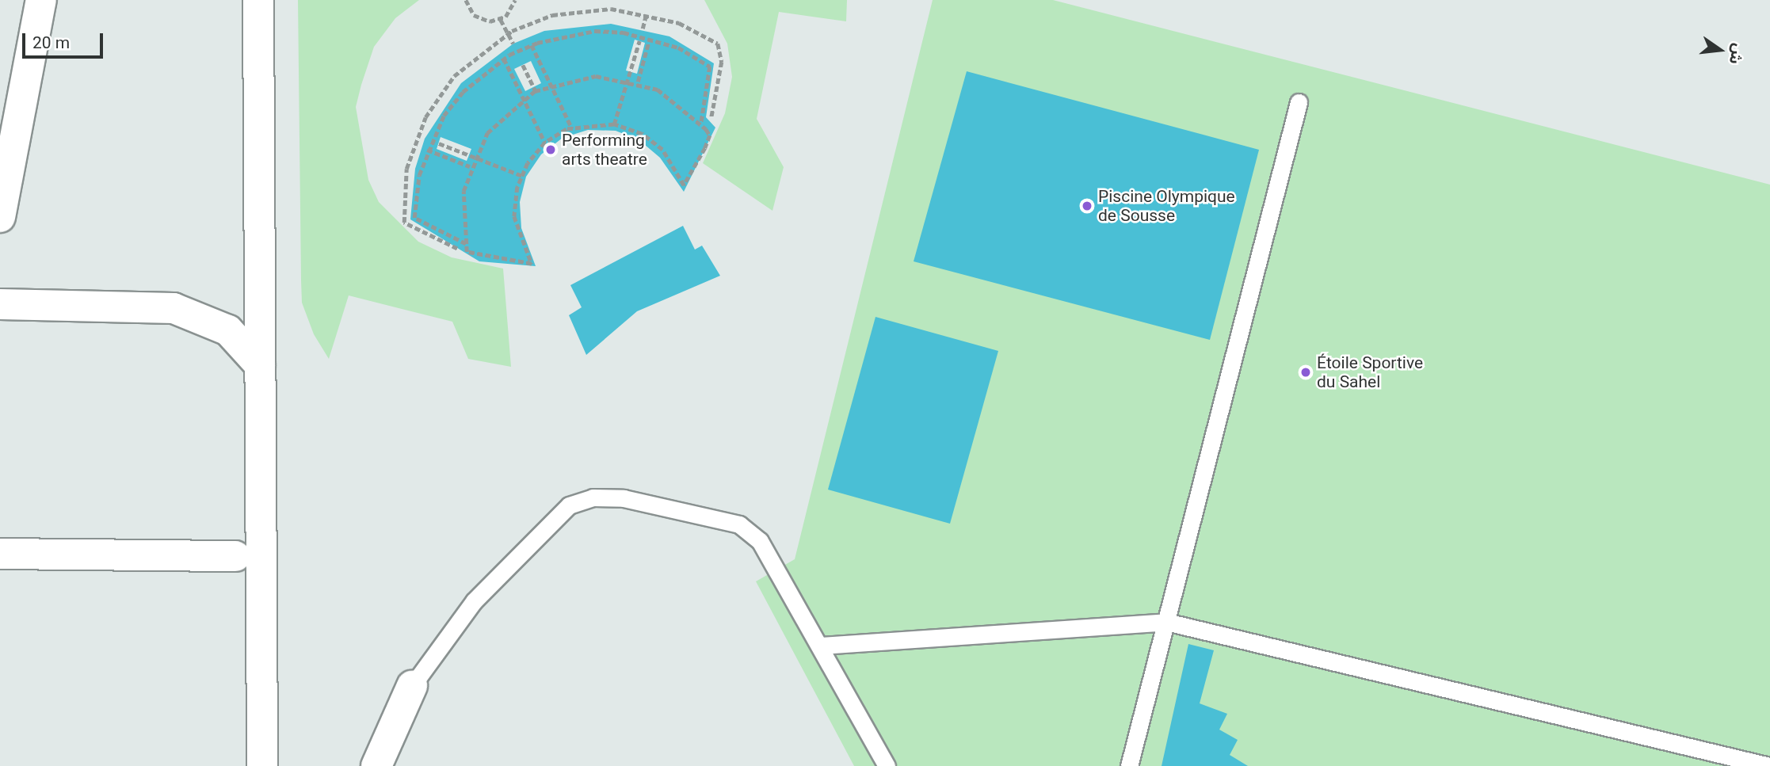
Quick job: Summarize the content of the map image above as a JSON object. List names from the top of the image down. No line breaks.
{"places":["Performing arts theatre","Piscine Olympique de Sousse","Étoile Sportive du Sahel"],"scale_bar":"20 m","north":"right"}
